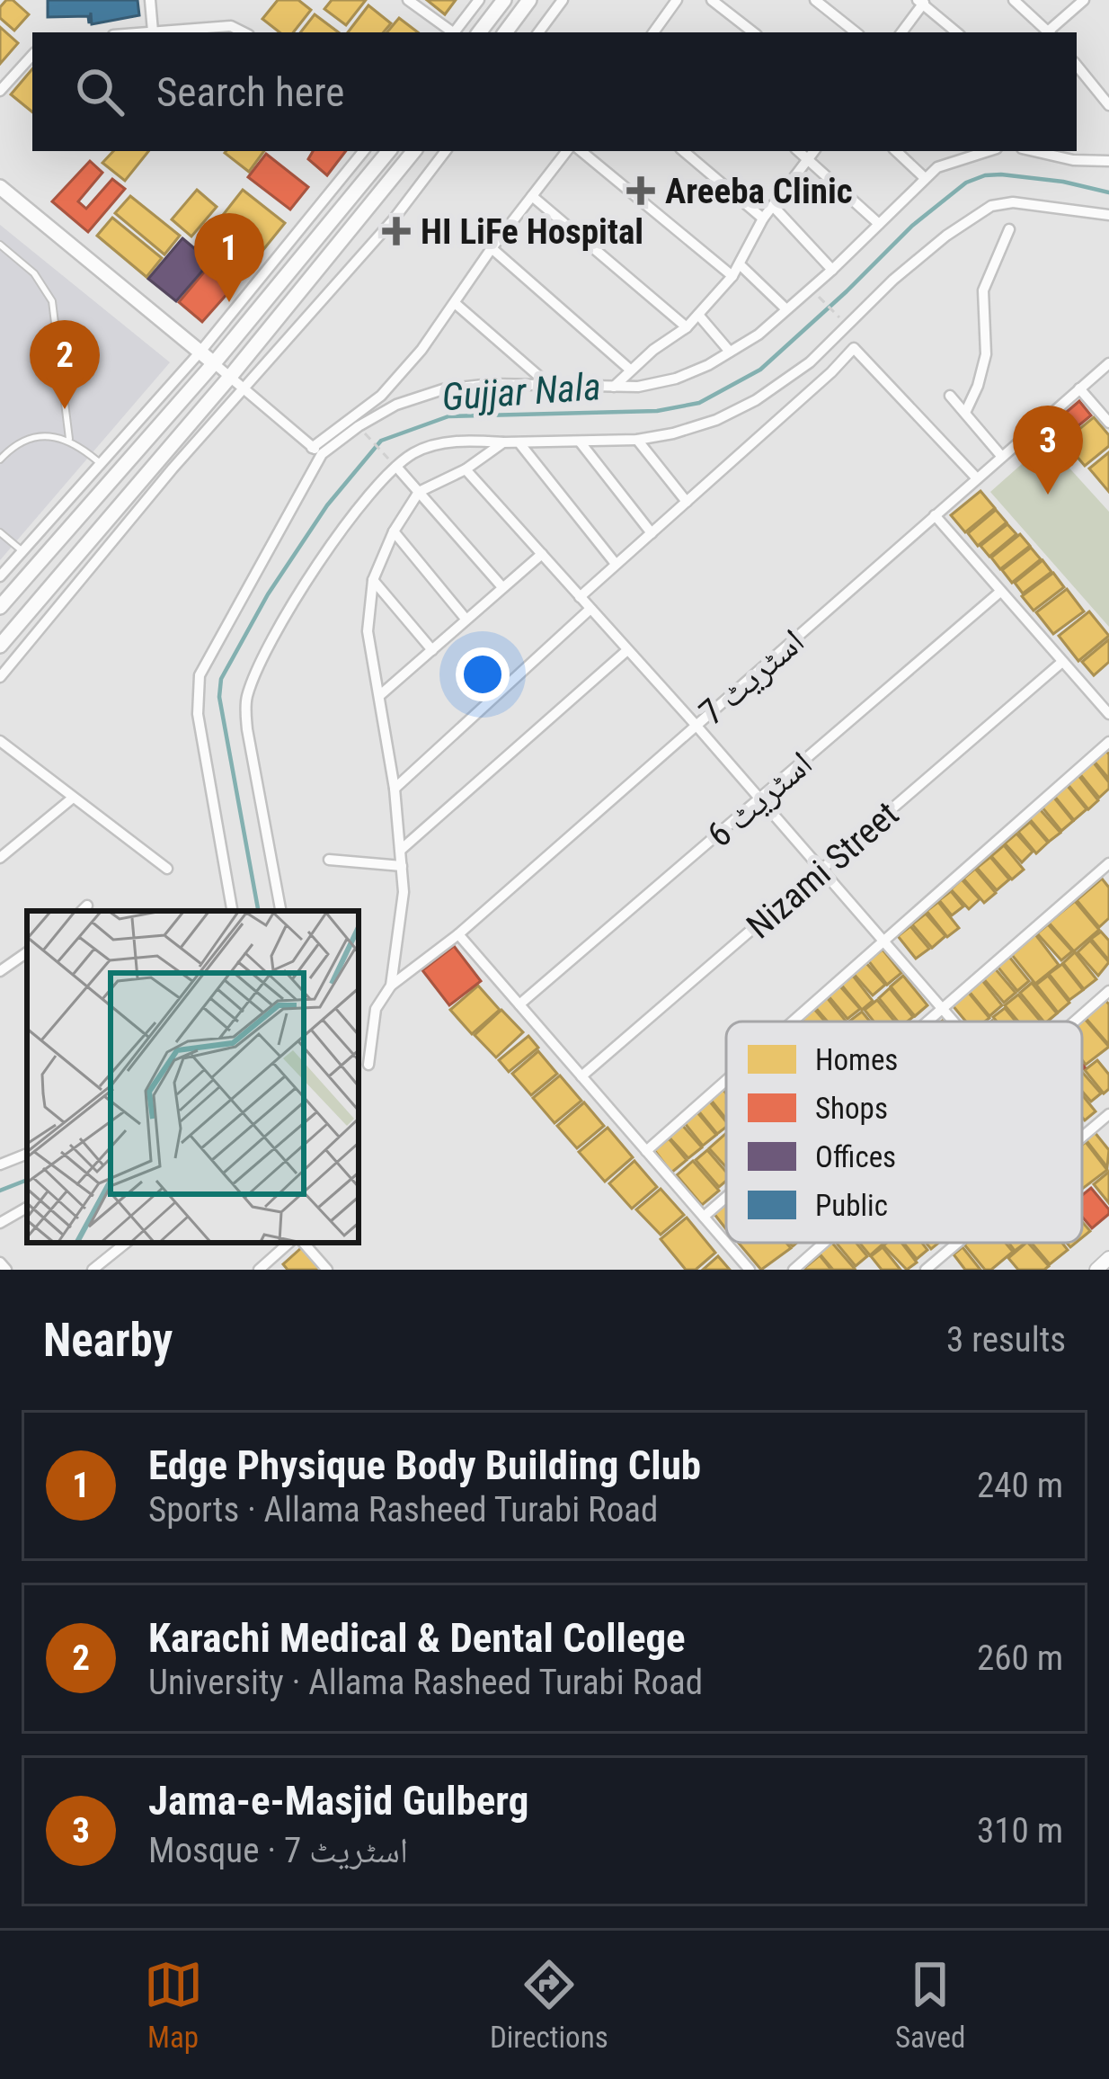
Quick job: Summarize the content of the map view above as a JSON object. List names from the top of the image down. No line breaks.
{"streets":{"street":["اسٹریٹ 7","اسٹریٹ 6","Nizami Street"]},"water":["Gujjar Nala"],"places":{"health":["Areeba Clinic","HI LiFe Hospital"]},"legend":["Homes","Shops","Offices","Public"],"page":{"search":"Search here","pins":["1","2","3"],"heading":["Nearby","3 results"],"list":[{"mark":"1","name":"Edge Physique Body Building Club","note":"Sports · Allama Rasheed Turabi Road","value":"240 m"},{"mark":"2","name":"Karachi Medical & Dental College","note":"University · Allama Rasheed Turabi Road","value":"260 m"},{"mark":"3","name":"Jama-e-Masjid Gulberg","note":"Mosque · اسٹریٹ 7","value":"310 m"}],"nav":["Map","Directions","Saved"]}}
